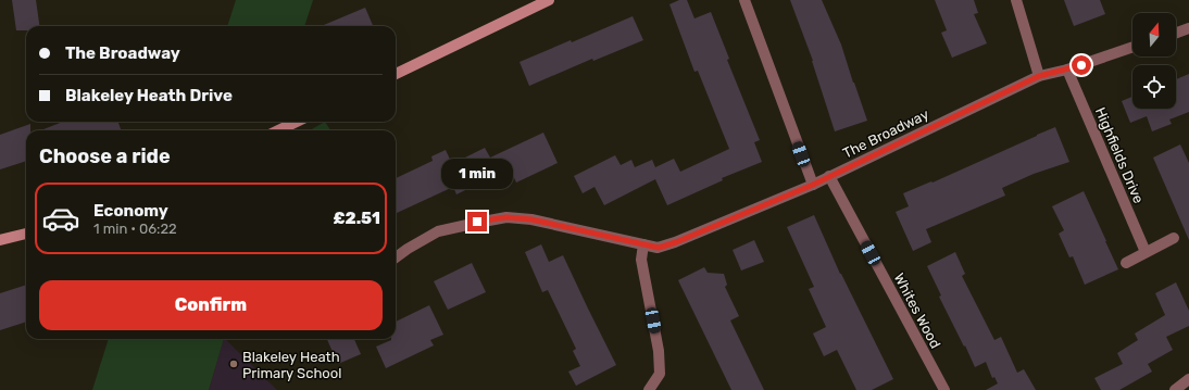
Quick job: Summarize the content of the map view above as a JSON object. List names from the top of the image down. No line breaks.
{"streets":{"street":["The Broadway","Highfields Drive","Whites Wood"]},"crossings":[["The Broadway","Highfields Drive"],["The Broadway","Whites Wood"]],"places":["Blakeley Heath Primary School"],"north":"top","page":{"banner":["The Broadway","Blakeley Heath Drive"],"heading":"Choose a ride","bubble":"1 min","list":[{"name":"Economy","note":"1 min · 06:22","value":"£2.51"}],"buttons":"Confirm"}}
